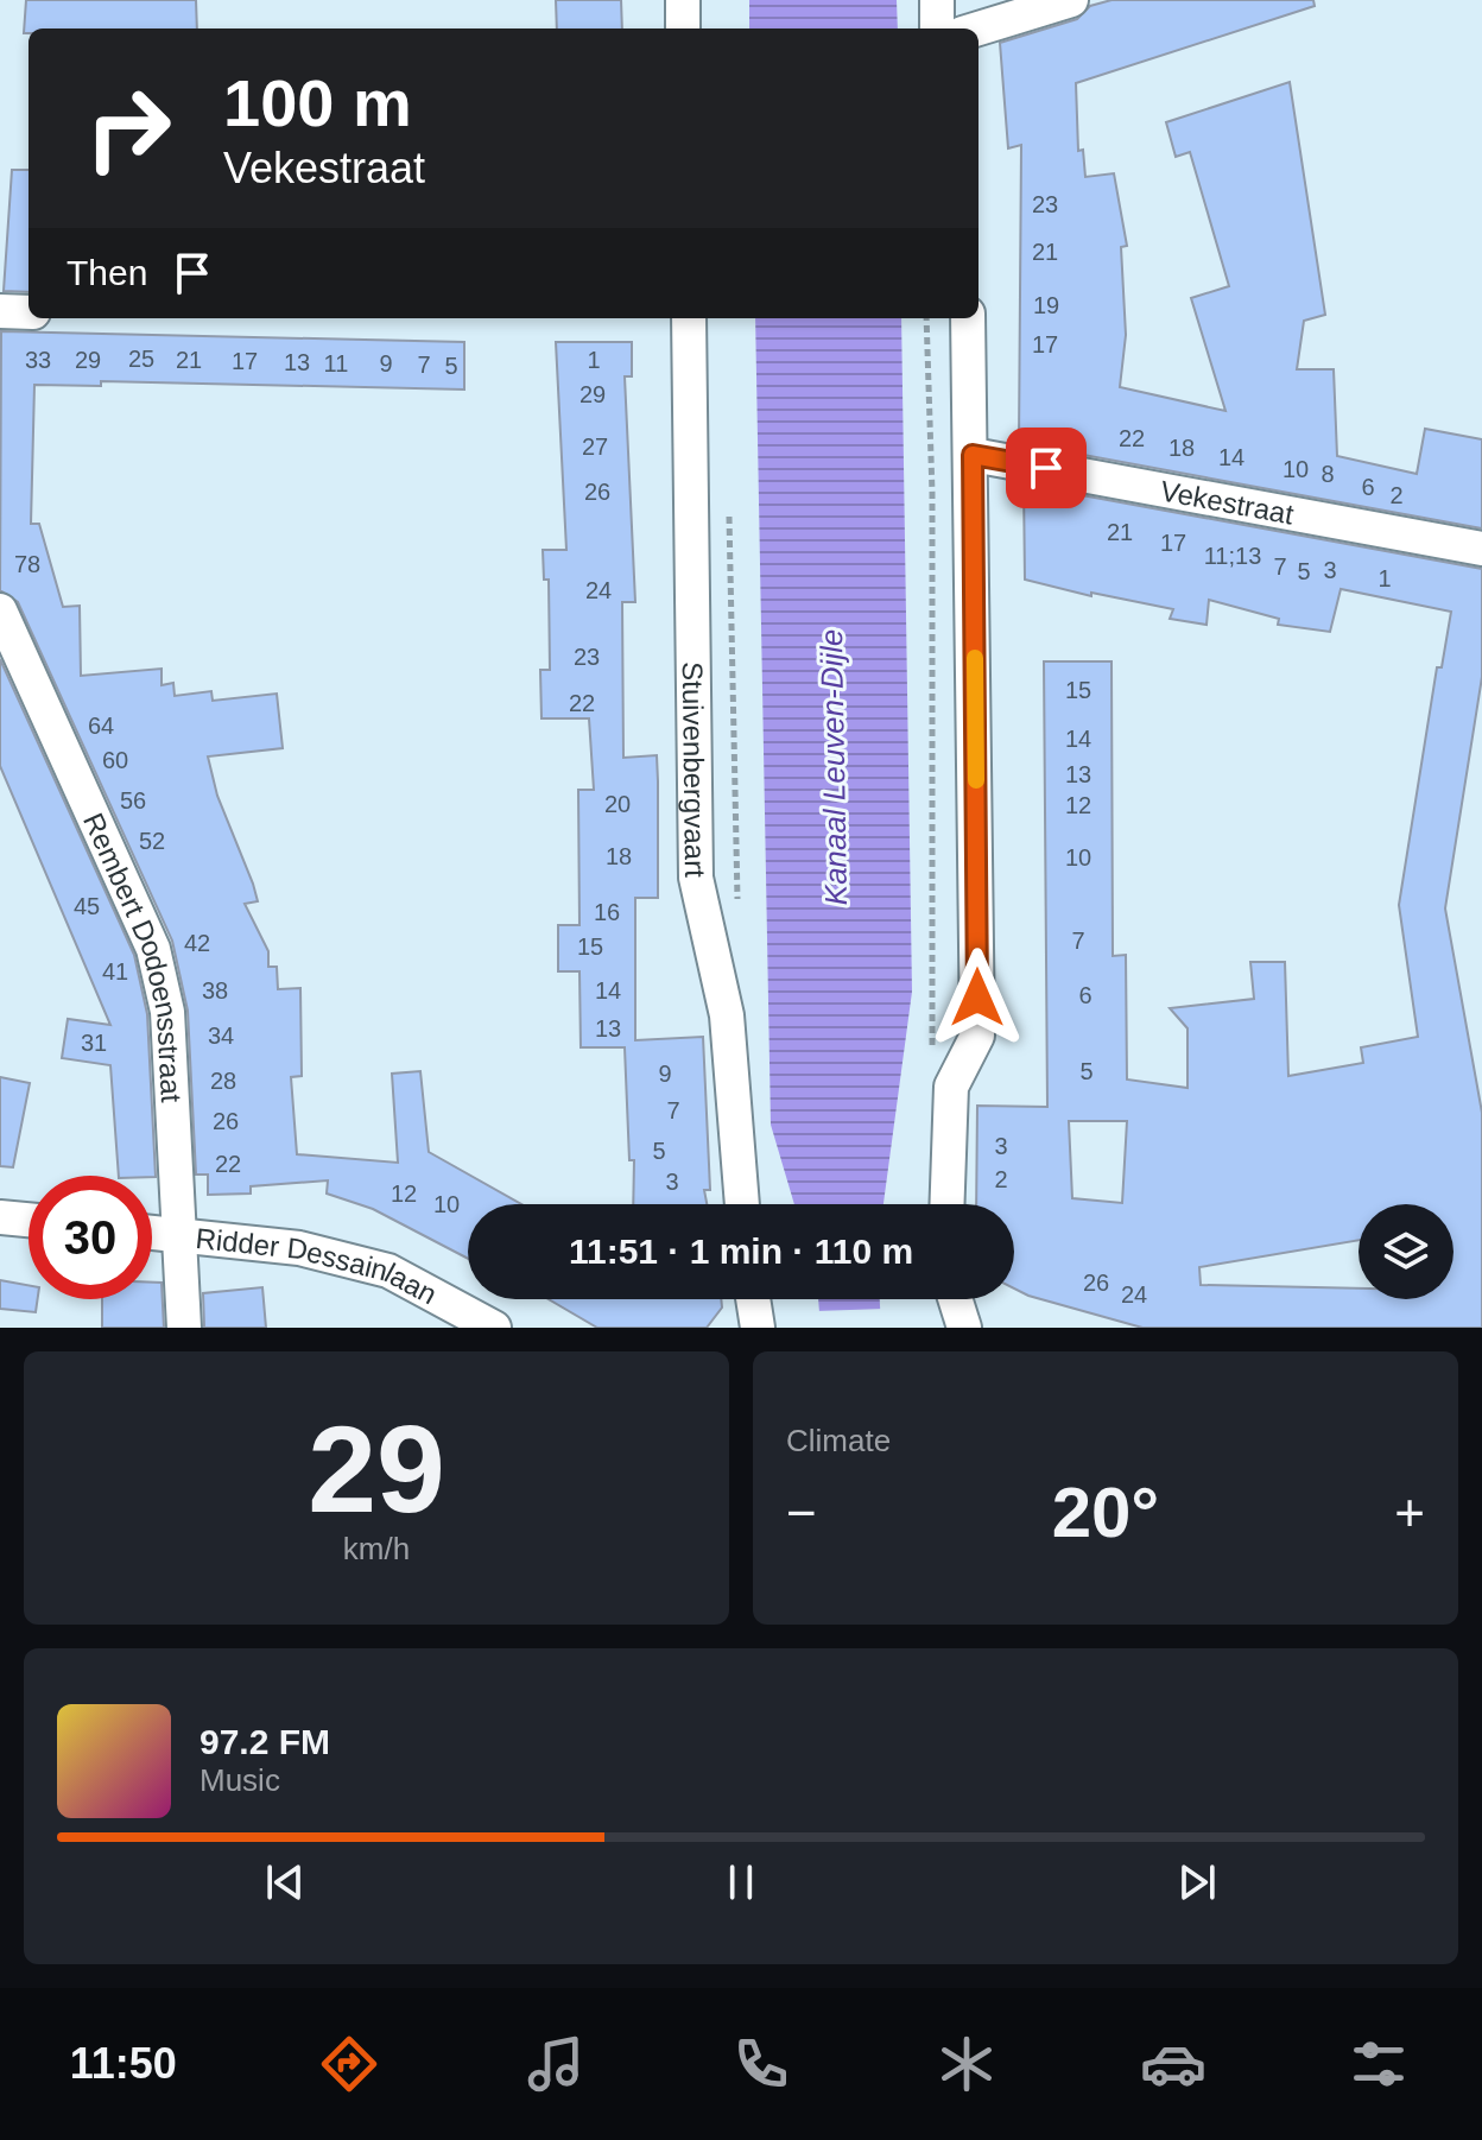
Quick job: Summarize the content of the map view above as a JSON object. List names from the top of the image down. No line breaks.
{"streets":{"street":["Vekestraat","Stuivenbergvaart","Rembert Dodoensstraat","Ridder Dessainlaan"]},"crossings":[["Rembert Dodoensstraat","Ridder Dessainlaan"]],"water":["Kanaal Leuven-Dijle"],"house_numbers":["23","21","19","17","25","33","29","21","1","17","13","11","9","7","5","29","22","27","18","14","10","8","6","26","2","21","17","11;13","78","7","3","5","1","24","23","15","22","64","14","60","13","56","20","12","52","18","10","45","16","7","42","15","41","38","14","6","13","34","31","5","9","28","7","26","3","5","22","2","3","12","10","26","24"],"page":{"turn":["100 m","Vekestraat"],"then":"Then","limit":"30","trip":"11:51 · 1 min · 110 m","tile":[["29","km/h"],"Climate"],"heat":["−","20°","+"],"song":["97.2 FM","Music"],"tabs":"11:50"}}
